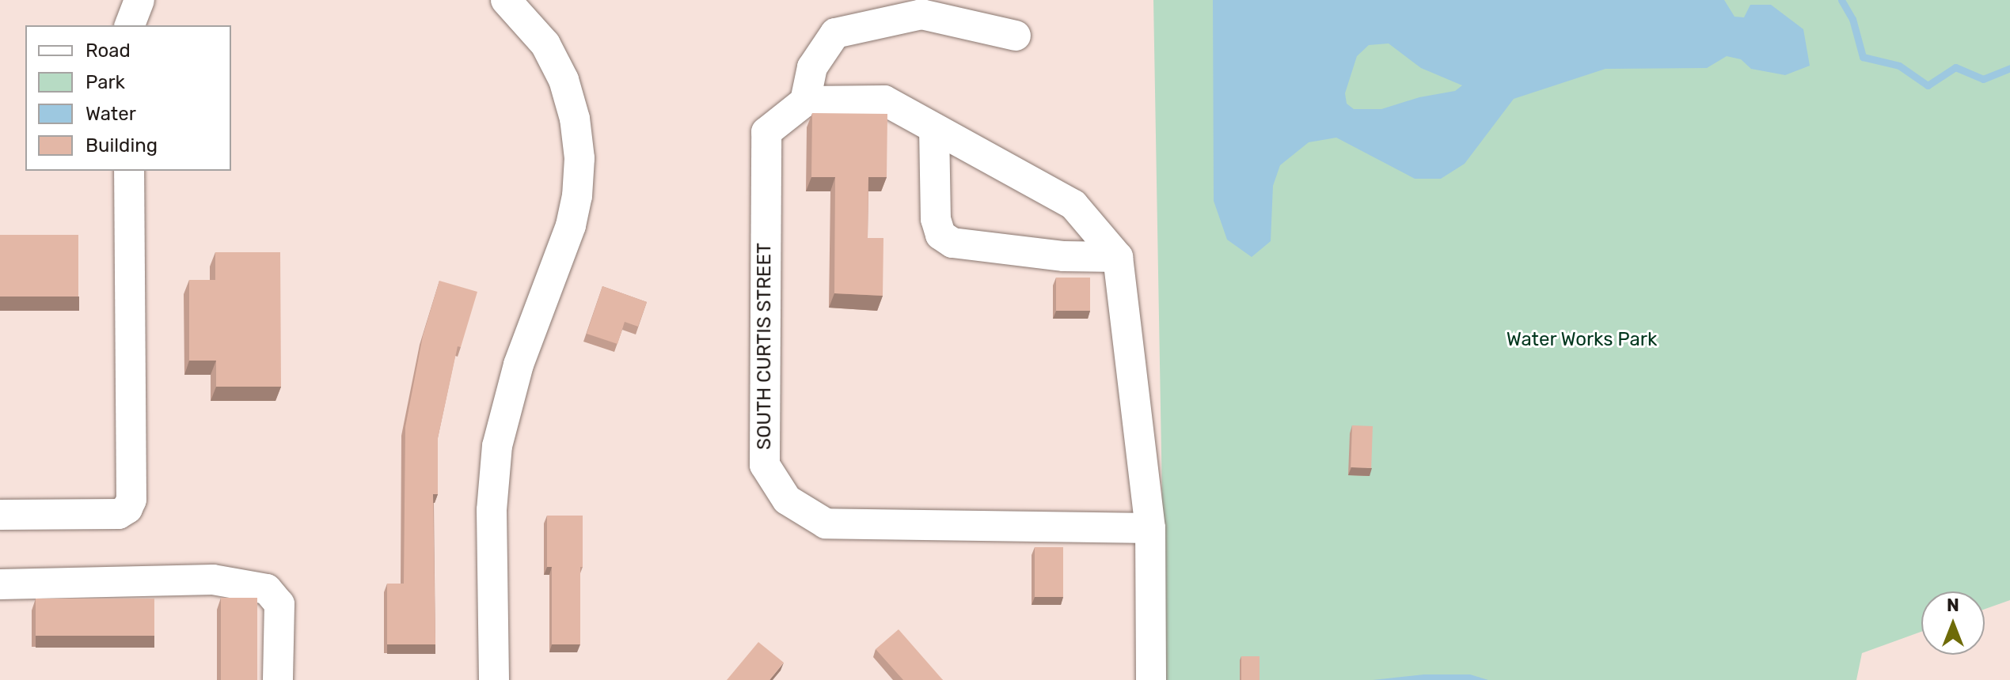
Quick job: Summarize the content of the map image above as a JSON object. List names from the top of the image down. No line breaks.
{"streets":{"street":["SOUTH CURTIS STREET"]},"parks":["Water Works Park"],"legend":["Road","Park","Water","Building"],"north":"top"}
